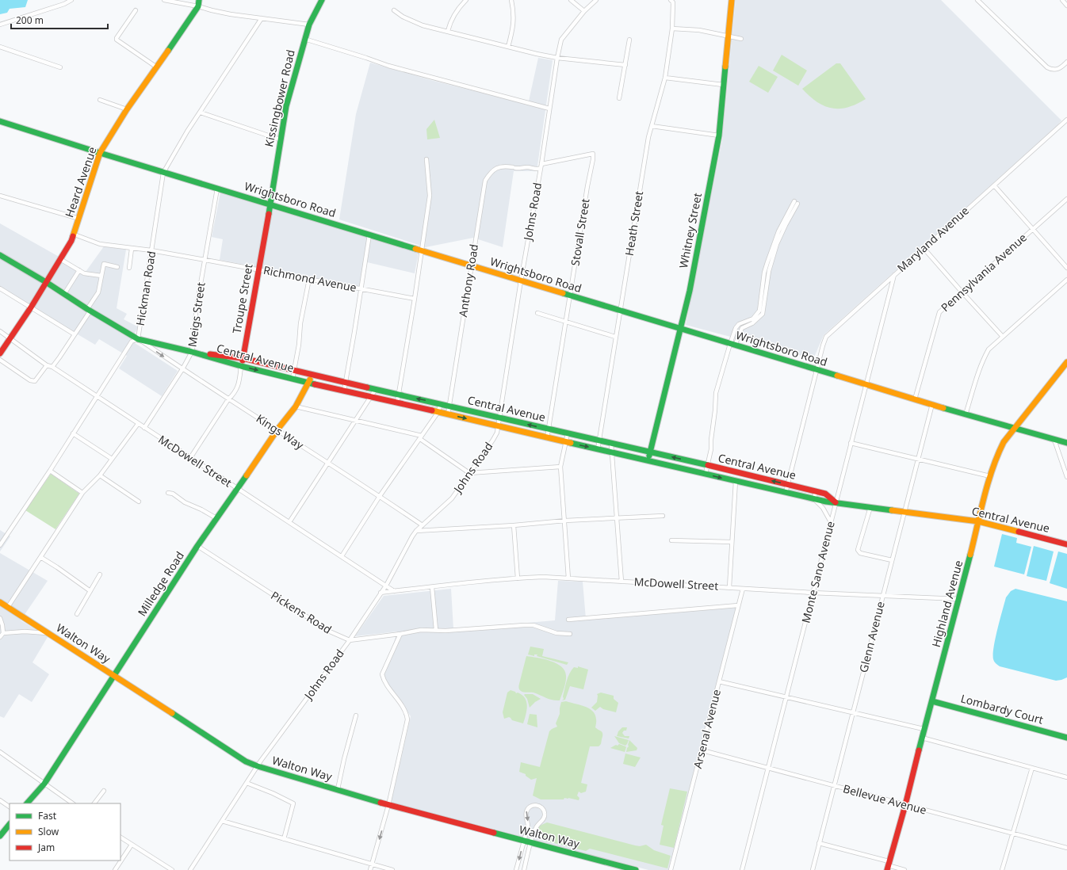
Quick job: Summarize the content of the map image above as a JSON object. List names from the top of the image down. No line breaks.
{"streets":{"main road":["Kissingbower Road","Heard Avenue","Wrightsboro Road","Whitney Street","Troupe Street","Central Avenue","Milledge Road","Highland Avenue","Walton Way","Lombardy Court"],"street":["Johns Road","Heath Street","Stovall Street","Maryland Avenue","Pennsylvania Avenue","Richmond Avenue","Anthony Road","Hickman Road","Meigs Street","Kings Way","McDowell Street","Monte Sano Avenue","Pickens Road","Glenn Avenue","Arsenal Avenue","Bellevue Avenue"]},"crossings":[["Kissingbower Road","Wrightsboro Road"],["Kissingbower Road","Troupe Street"],["Heard Avenue","Wrightsboro Road"],["Heard Avenue","Richmond Avenue"],["Heard Avenue","Central Avenue"],["Heard Avenue","McDowell Street"],["Wrightsboro Road","Johns Road"],["Wrightsboro Road","Heath Street"],["Wrightsboro Road","Whitney Street"],["Wrightsboro Road","Stovall Street"],["Wrightsboro Road","Maryland Avenue"],["Wrightsboro Road","Pennsylvania Avenue"],["Wrightsboro Road","Anthony Road"],["Wrightsboro Road","Hickman Road"],["Wrightsboro Road","Troupe Street"],["Wrightsboro Road","Meigs Street"],["Wrightsboro Road","Monte Sano Avenue"],["Wrightsboro Road","Highland Avenue"],["Wrightsboro Road","Glenn Avenue"],["Johns Road","Stovall Street"],["Johns Road","Anthony Road"],["Johns Road","Central Avenue"],["Johns Road","Kings Way"],["Johns Road","McDowell Street"],["Johns Road","Pickens Road"],["Johns Road","Walton Way"],["Heath Street","Central Avenue"],["Whitney Street","Central Avenue"],["Stovall Street","Anthony Road"],["Stovall Street","Central Avenue"],["Maryland Avenue","Central Avenue"],["Maryland Avenue","Monte Sano Avenue"],["Richmond Avenue","Hickman Road"],["Richmond Avenue","Troupe Street"],["Richmond Avenue","Meigs Street"],["Anthony Road","Central Avenue"],["Hickman Road","Central Avenue"],["Hickman Road","Kings Way"],["Hickman Road","McDowell Street"],["Troupe Street","Central Avenue"],["Troupe Street","Kings Way"],["Troupe Street","McDowell Street"],["Meigs Street","Central Avenue"],["Meigs Street","Kings Way"],["Meigs Street","McDowell Street"],["Central Avenue","Kings Way"],["Central Avenue","Monte Sano Avenue"],["Central Avenue","Milledge Road"],["Central Avenue","Highland Avenue"],["Central Avenue","Glenn Avenue"],["Kings Way","Milledge Road"],["McDowell Street","Monte Sano Avenue"],["McDowell Street","Milledge Road"],["McDowell Street","Highland Avenue"],["McDowell Street","Glenn Avenue"],["McDowell Street","Arsenal Avenue"],["Monte Sano Avenue","Bellevue Avenue"],["Milledge Road","Pickens Road"],["Milledge Road","Walton Way"],["Highland Avenue","Lombardy Court"],["Highland Avenue","Bellevue Avenue"],["Glenn Avenue","Bellevue Avenue"],["Arsenal Avenue","Bellevue Avenue"]],"legend":["Fast","Slow","Jam"],"scale_bar":"200 m"}
